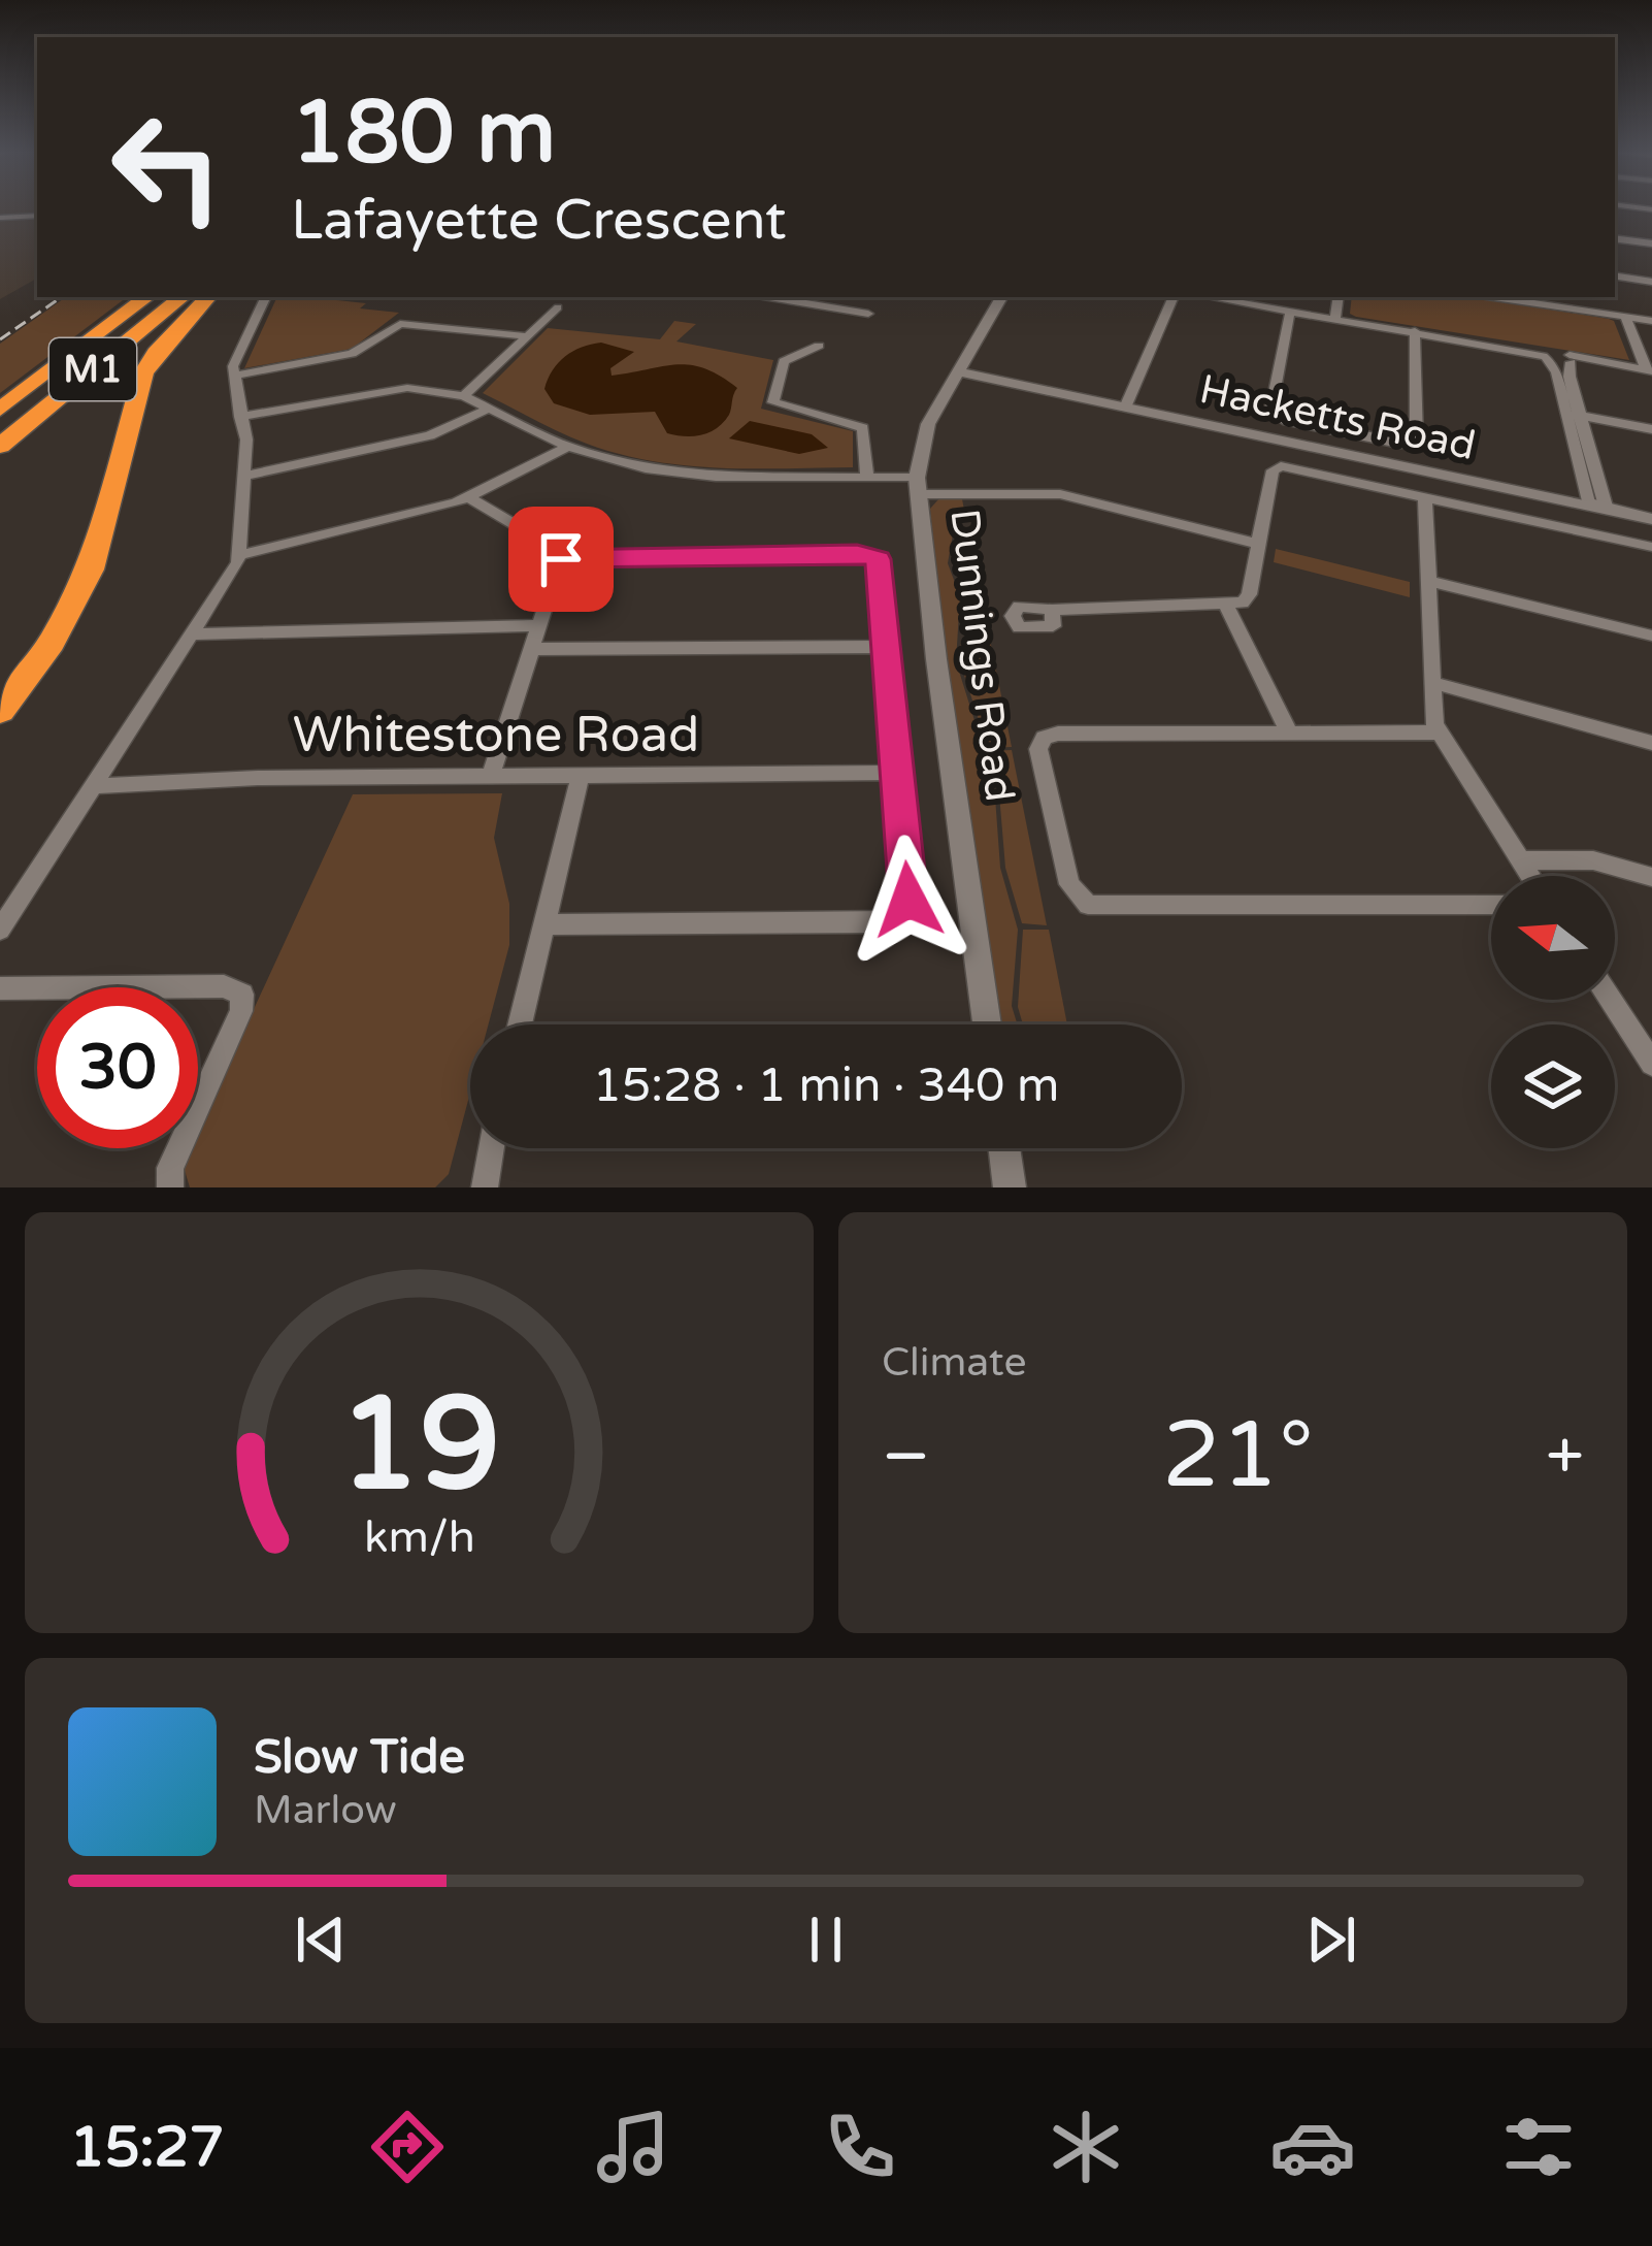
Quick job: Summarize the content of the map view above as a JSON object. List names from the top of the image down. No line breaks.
{"streets":{"highway":["M1"],"street":["Hacketts Road","Dunnings Road","Whitestone Road"]},"crossings":[["Hacketts Road","Dunnings Road"]],"north":"left","page":{"turn":["180 m","Lafayette Crescent"],"limit":"30","trip":"15:28 · 1 min · 340 m","tile":"Climate","heat":["−","21°","+"],"song":["Slow Tide","Marlow"],"tabs":"15:27","gauge":["19","km/h"]}}
